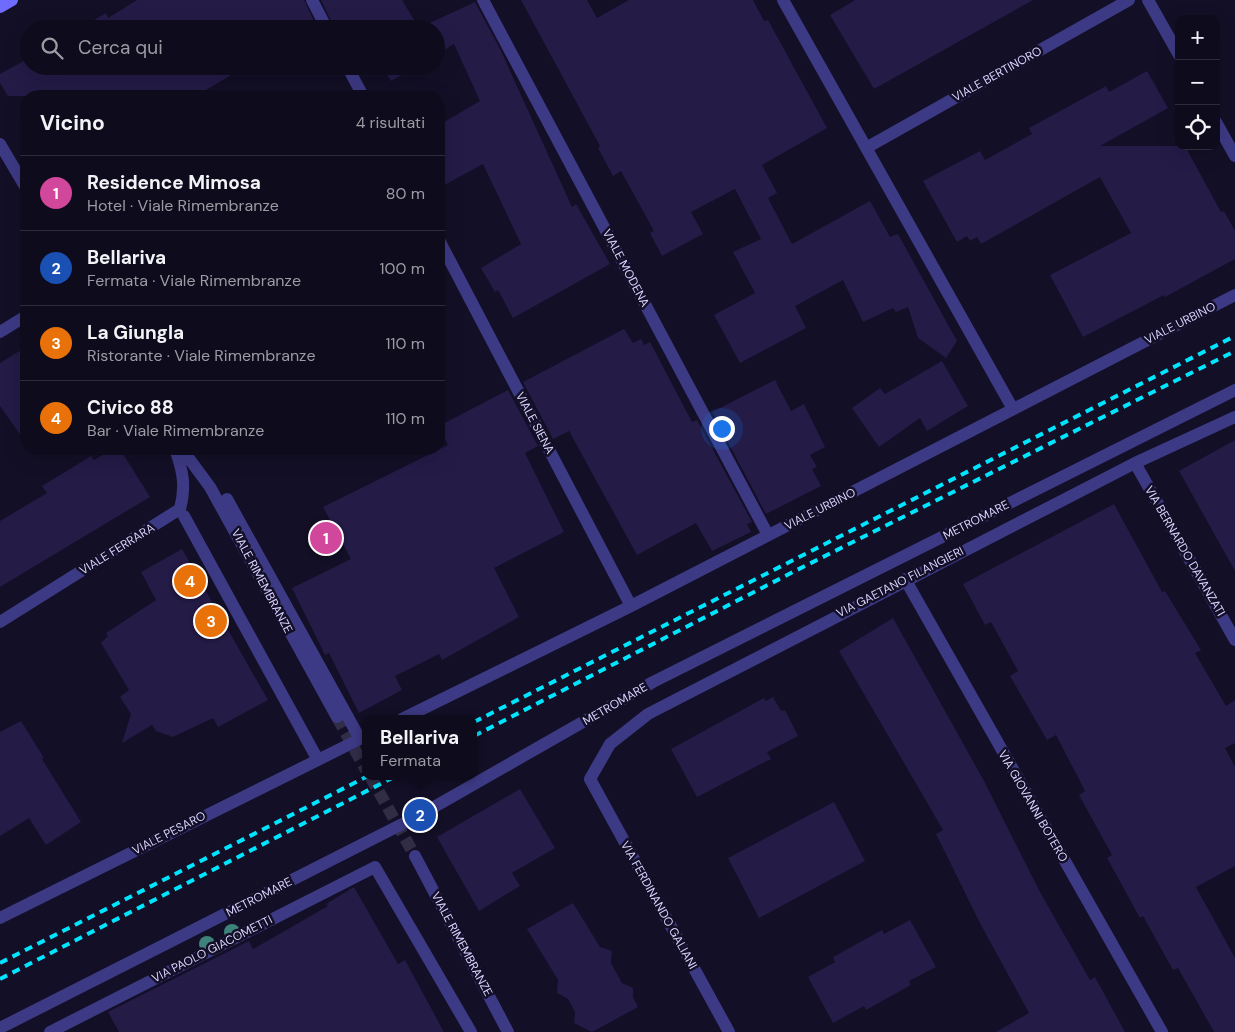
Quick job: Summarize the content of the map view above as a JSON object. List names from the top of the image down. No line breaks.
{"streets":{"street":["VIALE BERTINORO","VIALE MODENA","VIALE URBINO","VIALE SIENA","METROMARE","VIALE FERRARA","VIA BERNARDO DAVANZATI","VIALE RIMEMBRANZE","VIA GAETANO FILANGIERI","VIA GIOVANNI BOTERO","VIALE PESARO","VIA FERDINANDO GALIANI","VIA PAOLO GIACOMETTI"]},"crossings":[["VIALE MODENA","VIALE URBINO"],["VIALE URBINO","VIALE SIENA"],["VIA BERNARDO DAVANZATI","VIA GAETANO FILANGIERI"],["VIA GAETANO FILANGIERI","VIA GIOVANNI BOTERO"],["VIA GAETANO FILANGIERI","VIA FERDINANDO GALIANI"]],"page":{"map_buttons":["+","−"],"search":"Cerca qui","heading":["Vicino","4 risultati"],"list":[{"mark":"1","name":"Residence Mimosa","note":"Hotel · Viale Rimembranze","value":"80 m"},{"mark":"2","name":"Bellariva","note":"Fermata · Viale Rimembranze","value":"100 m"},{"mark":"3","name":"La Giungla","note":"Ristorante · Viale Rimembranze","value":"110 m"},{"mark":"4","name":"Civico 88","note":"Bar · Viale Rimembranze","value":"110 m"}],"pins":["1","4","3","2"],"popup":["Bellariva","Fermata"]}}
